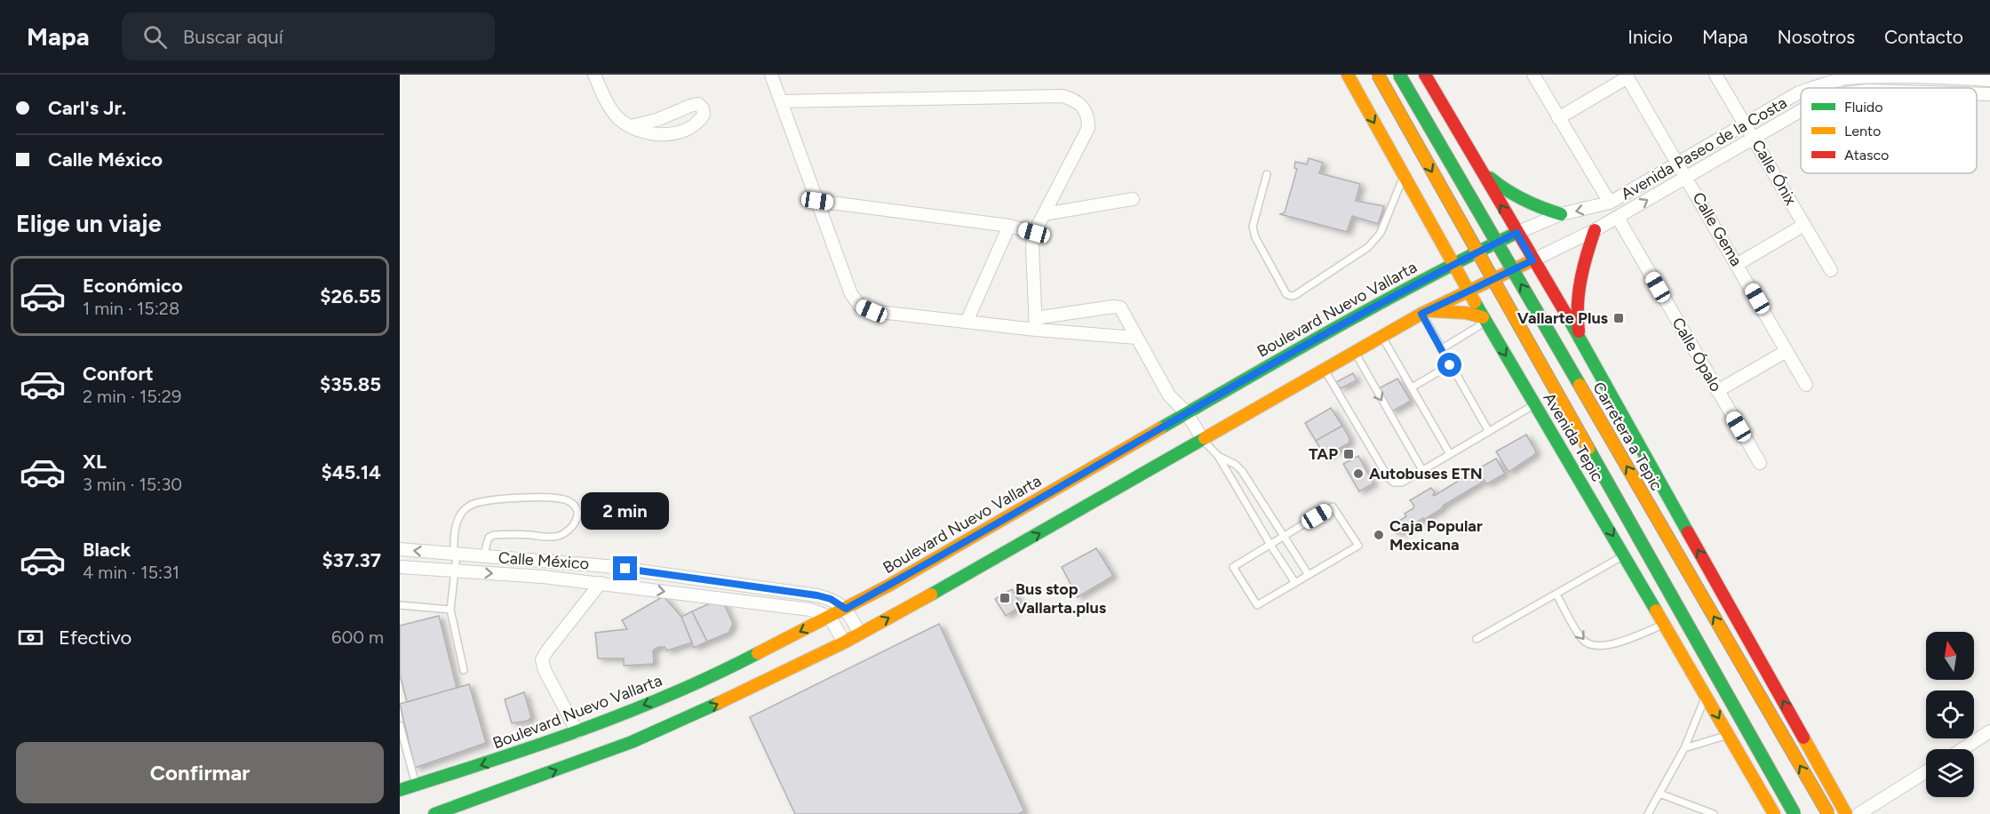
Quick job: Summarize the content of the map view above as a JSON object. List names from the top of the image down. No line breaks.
{"streets":{"main road":["Boulevard Nuevo Vallarta","Carretera a Tepic","Avenida Tepic"],"street":["Avenida Paseo de la Costa","Calle Ónix","Calle Gema","Calle Ópalo","Calle México"]},"crossings":[["Avenida Paseo de la Costa","Calle Ónix"],["Avenida Paseo de la Costa","Calle Gema"],["Avenida Paseo de la Costa","Boulevard Nuevo Vallarta"],["Avenida Paseo de la Costa","Calle Ópalo"],["Boulevard Nuevo Vallarta","Avenida Tepic"],["Boulevard Nuevo Vallarta","Calle México"]],"places":{"transit":["Vallarte Plus","TAP","Bus stop Vallarta.plus"],"other":["Autobuses ETN","Caja Popular Mexicana"]},"legend":["Fluido","Lento","Atasco"],"north":"top","page":{"header":"Mapa","search":"Buscar aquí","nav":["Inicio","Mapa","Nosotros","Contacto"],"banner":["Carl's Jr.","Calle México"],"heading":"Elige un viaje","list":[{"name":"Económico","note":"1 min · 15:28","value":"$26.55"},{"name":"Confort","note":"2 min · 15:29","value":"$35.85"},{"name":"XL","note":"3 min · 15:30","value":"$45.14"},{"name":"Black","note":"4 min · 15:31","value":"$37.37"}],"bubble":"2 min","pay":["Efectivo","600 m"],"buttons":"Confirmar"}}
